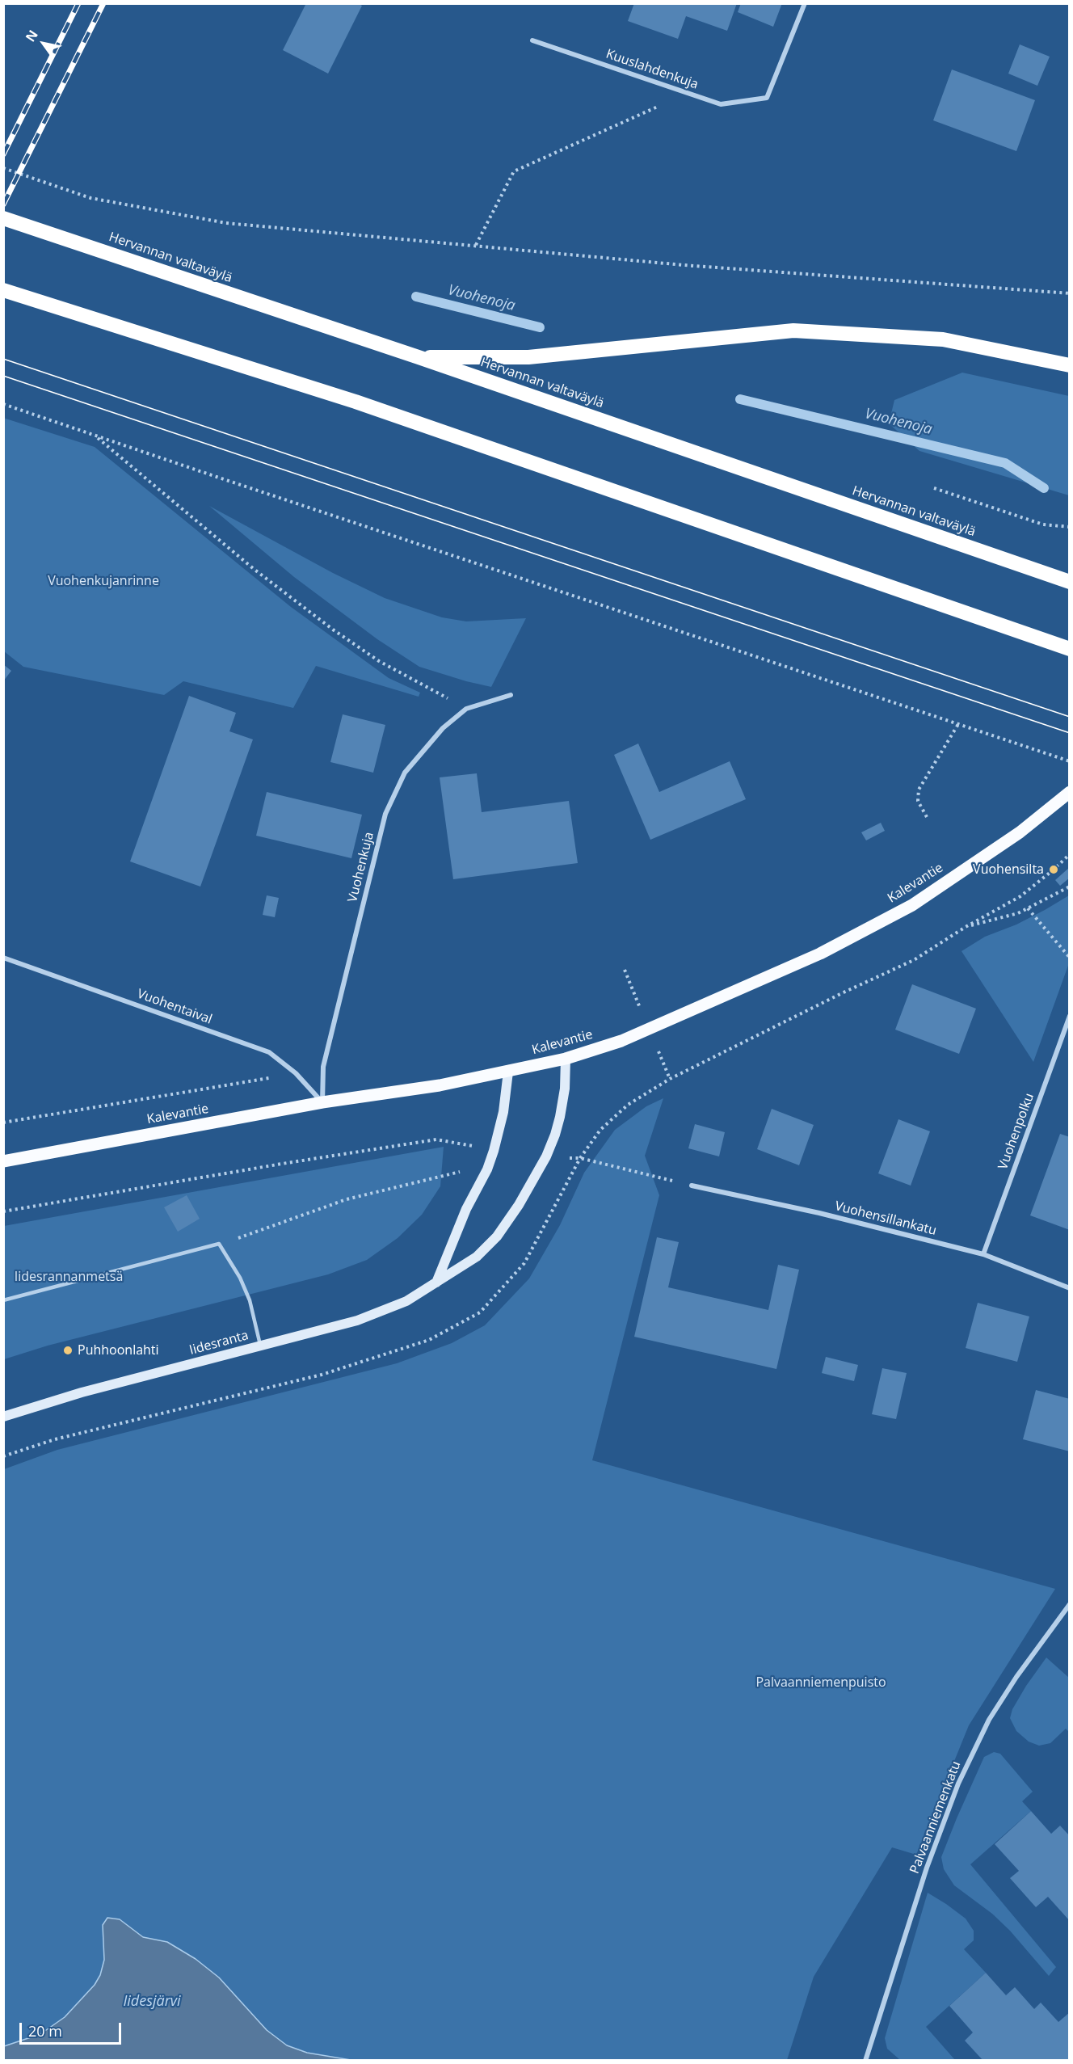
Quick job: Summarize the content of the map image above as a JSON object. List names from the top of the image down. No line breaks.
{"streets":{"highway":["Hervannan valtaväylä"],"main road":["Kalevantie","Iidesranta"],"street":["Kuuslahdenkuja","Vuohenkuja","Vuohentaival","Vuohenpolku","Vuohensillankatu","Palvaanniemenkatu"]},"crossings":[["Vuohenkuja","Kalevantie"],["Vuohenkuja","Vuohentaival"],["Kalevantie","Vuohentaival"],["Kalevantie","Iidesranta"],["Vuohenpolku","Vuohensillankatu"]],"water":["Vuohenoja","Iidesjärvi"],"parks":["Vuohenkujanrinne","Iidesrannanmetsä","Palvaanniemenpuisto"],"places":["Vuohensilta","Puhhoonlahti"],"scale_bar":"20 m","north":"top left"}
